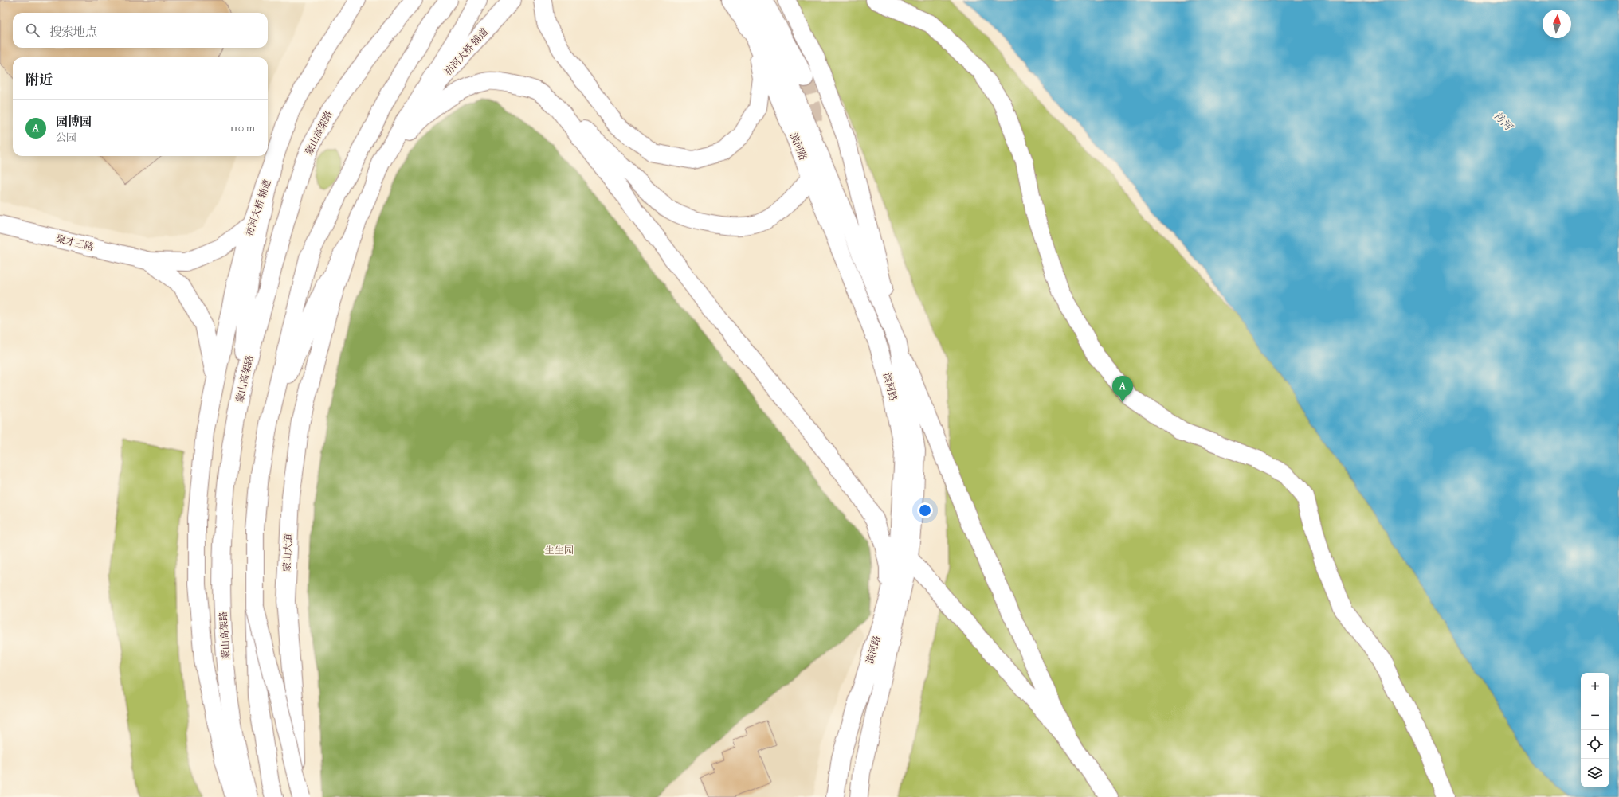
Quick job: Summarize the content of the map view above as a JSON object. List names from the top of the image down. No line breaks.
{"streets":{"main road":["祊河大桥 辅道","蒙山高架路","滨河路","聚才三路","蒙山大道"]},"crossings":[["祊河大桥 辅道","蒙山大道"]],"water":["祊河"],"parks":["生生园"],"north":"top","page":{"search":"搜索地点","heading":"附近","list":[{"mark":"A","name":"园博园","note":"公园","value":"110 m"}],"pins":"A","map_buttons":["+","−"]}}
